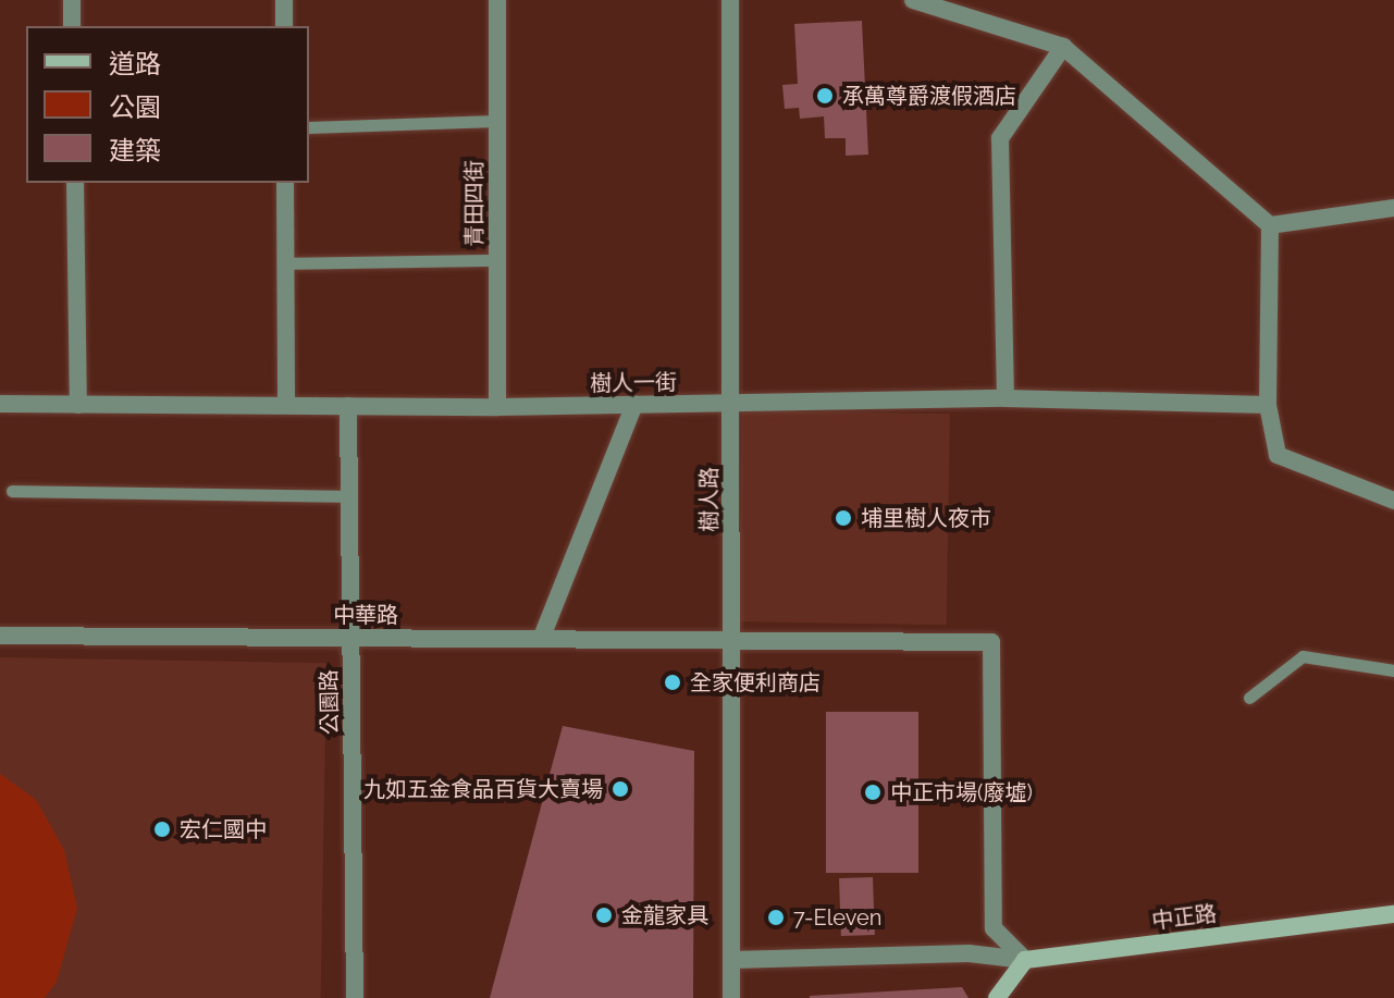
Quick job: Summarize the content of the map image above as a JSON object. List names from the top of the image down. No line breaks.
{"streets":{"main road":["中正路"],"street":["青田四街","樹人一街","樹人路","中華路","公園路"]},"crossings":[["青田四街","樹人一街"],["樹人一街","樹人路"],["樹人一街","公園路"],["樹人路","中華路"],["中華路","公園路"],["中華路","中正路"]],"places":["承萬尊爵渡假酒店","埔里樹人夜市","全家便利商店","九如五金食品百貨大賣場","中正市場(廢墟)","宏仁國中","金龍家具","7-Eleven"],"legend":["道路","公園","建築"]}
